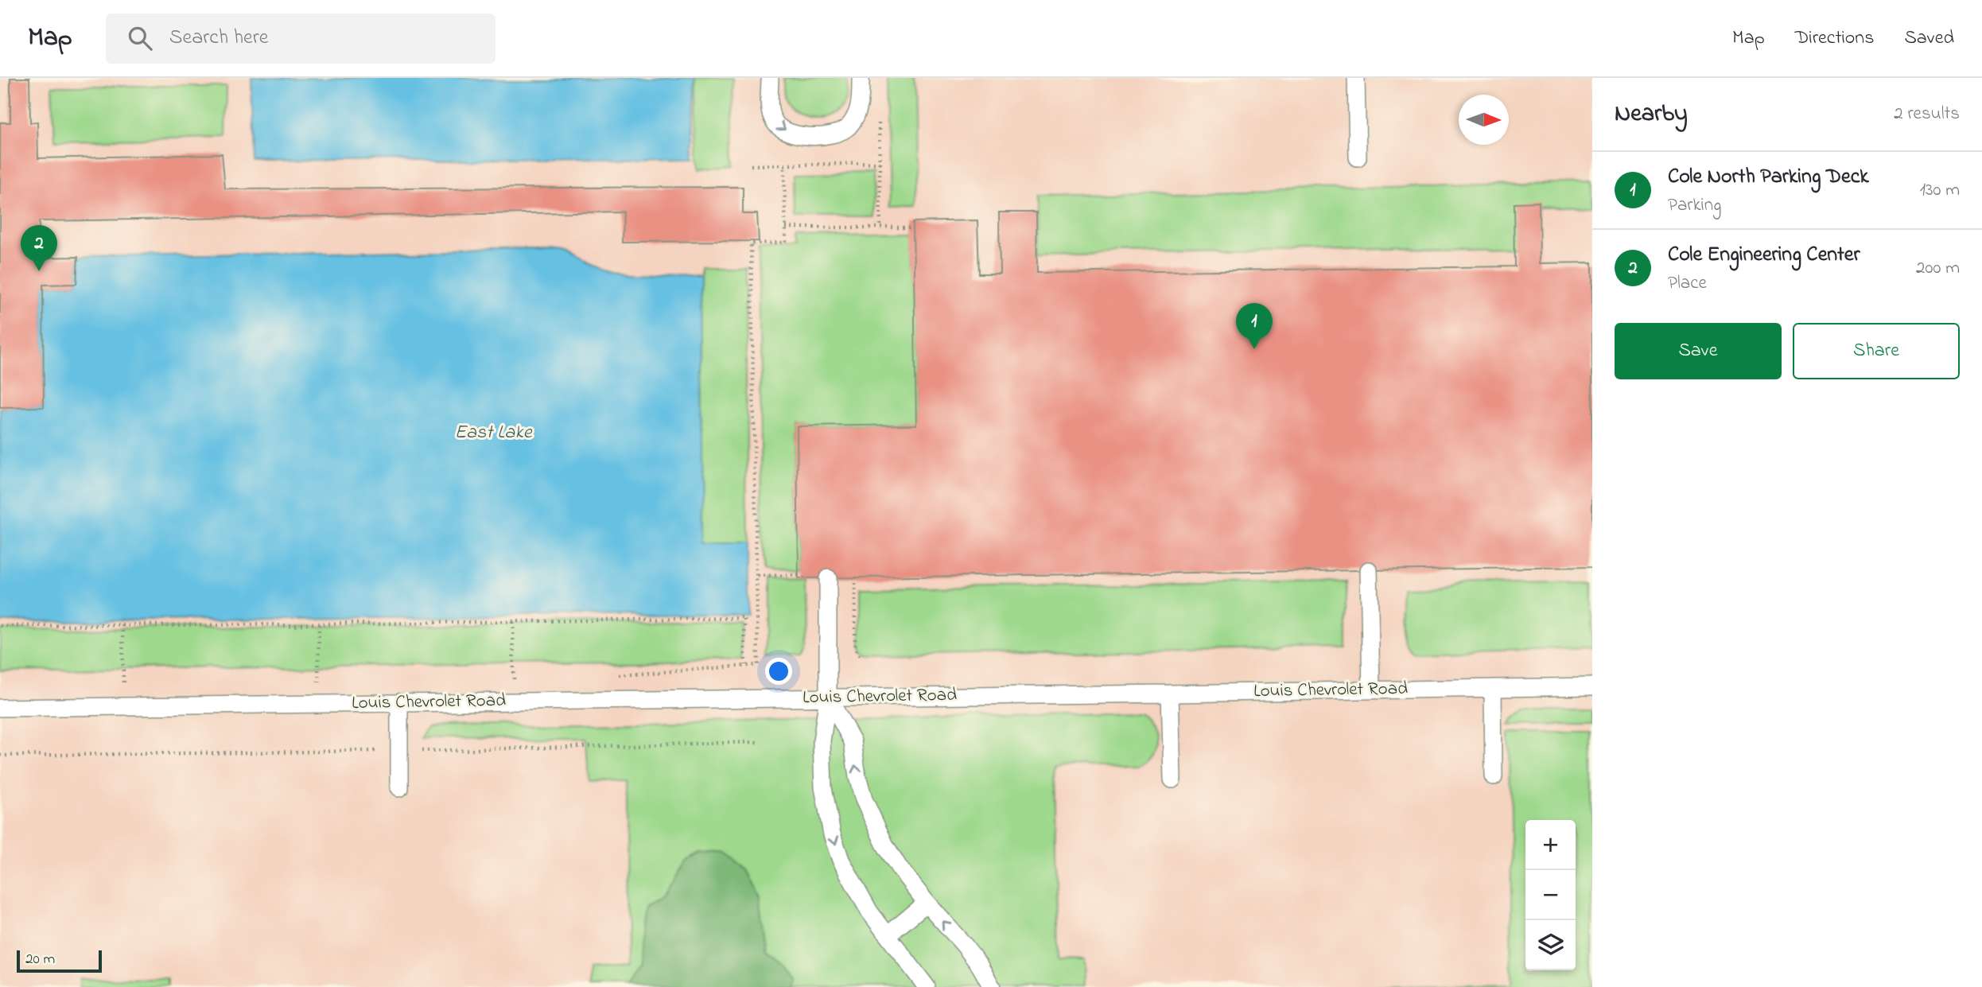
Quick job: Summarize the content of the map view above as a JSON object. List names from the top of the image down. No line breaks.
{"streets":{"lane":["Louis Chevrolet Road"]},"water":["East Lake"],"scale_bar":"20 m","north":"right","page":{"header":"Map","search":"Search here","nav":["Map","Directions","Saved"],"heading":["Nearby","2 results"],"list":[{"mark":"1","name":"Cole North Parking Deck","note":"Parking","value":"130 m"},{"mark":"2","name":"Cole Engineering Center","note":"Place","value":"200 m"}],"pins":["2","1"],"buttons":["Save","Share"],"map_buttons":["+","−"],"scale":"20 m"}}
